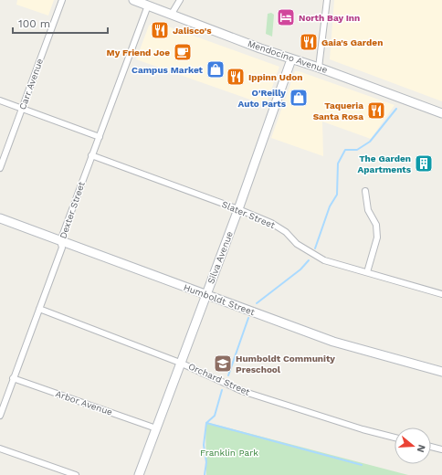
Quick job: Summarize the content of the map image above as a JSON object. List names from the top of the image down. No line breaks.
{"streets":{"street":["Mendocino Avenue","Carr Avenue","Dexter Street","Slater Street","Silva Avenue","Humboldt Street","Orchard Street","Arbor Avenue"]},"crossings":[["Mendocino Avenue","Dexter Street"],["Mendocino Avenue","Silva Avenue"],["Dexter Street","Slater Street"],["Dexter Street","Humboldt Street"],["Dexter Street","Orchard Street"],["Dexter Street","Arbor Avenue"],["Slater Street","Silva Avenue"],["Silva Avenue","Humboldt Street"],["Silva Avenue","Orchard Street"],["Silva Avenue","Arbor Avenue"]],"parks":["Franklin Park"],"places":{"hotel":["North Bay Inn"],"restaurant":["Jalisco's","Gaia's Garden","Ippinn Udon","Taqueria Santa Rosa"],"cafe":["My Friend Joe"],"shop":["Campus Market","O'Reilly Auto Parts"],"building":["The Garden Apartments"],"school or university":["Humboldt Community Preschool"]},"scale_bar":"100 m","north":"right"}
